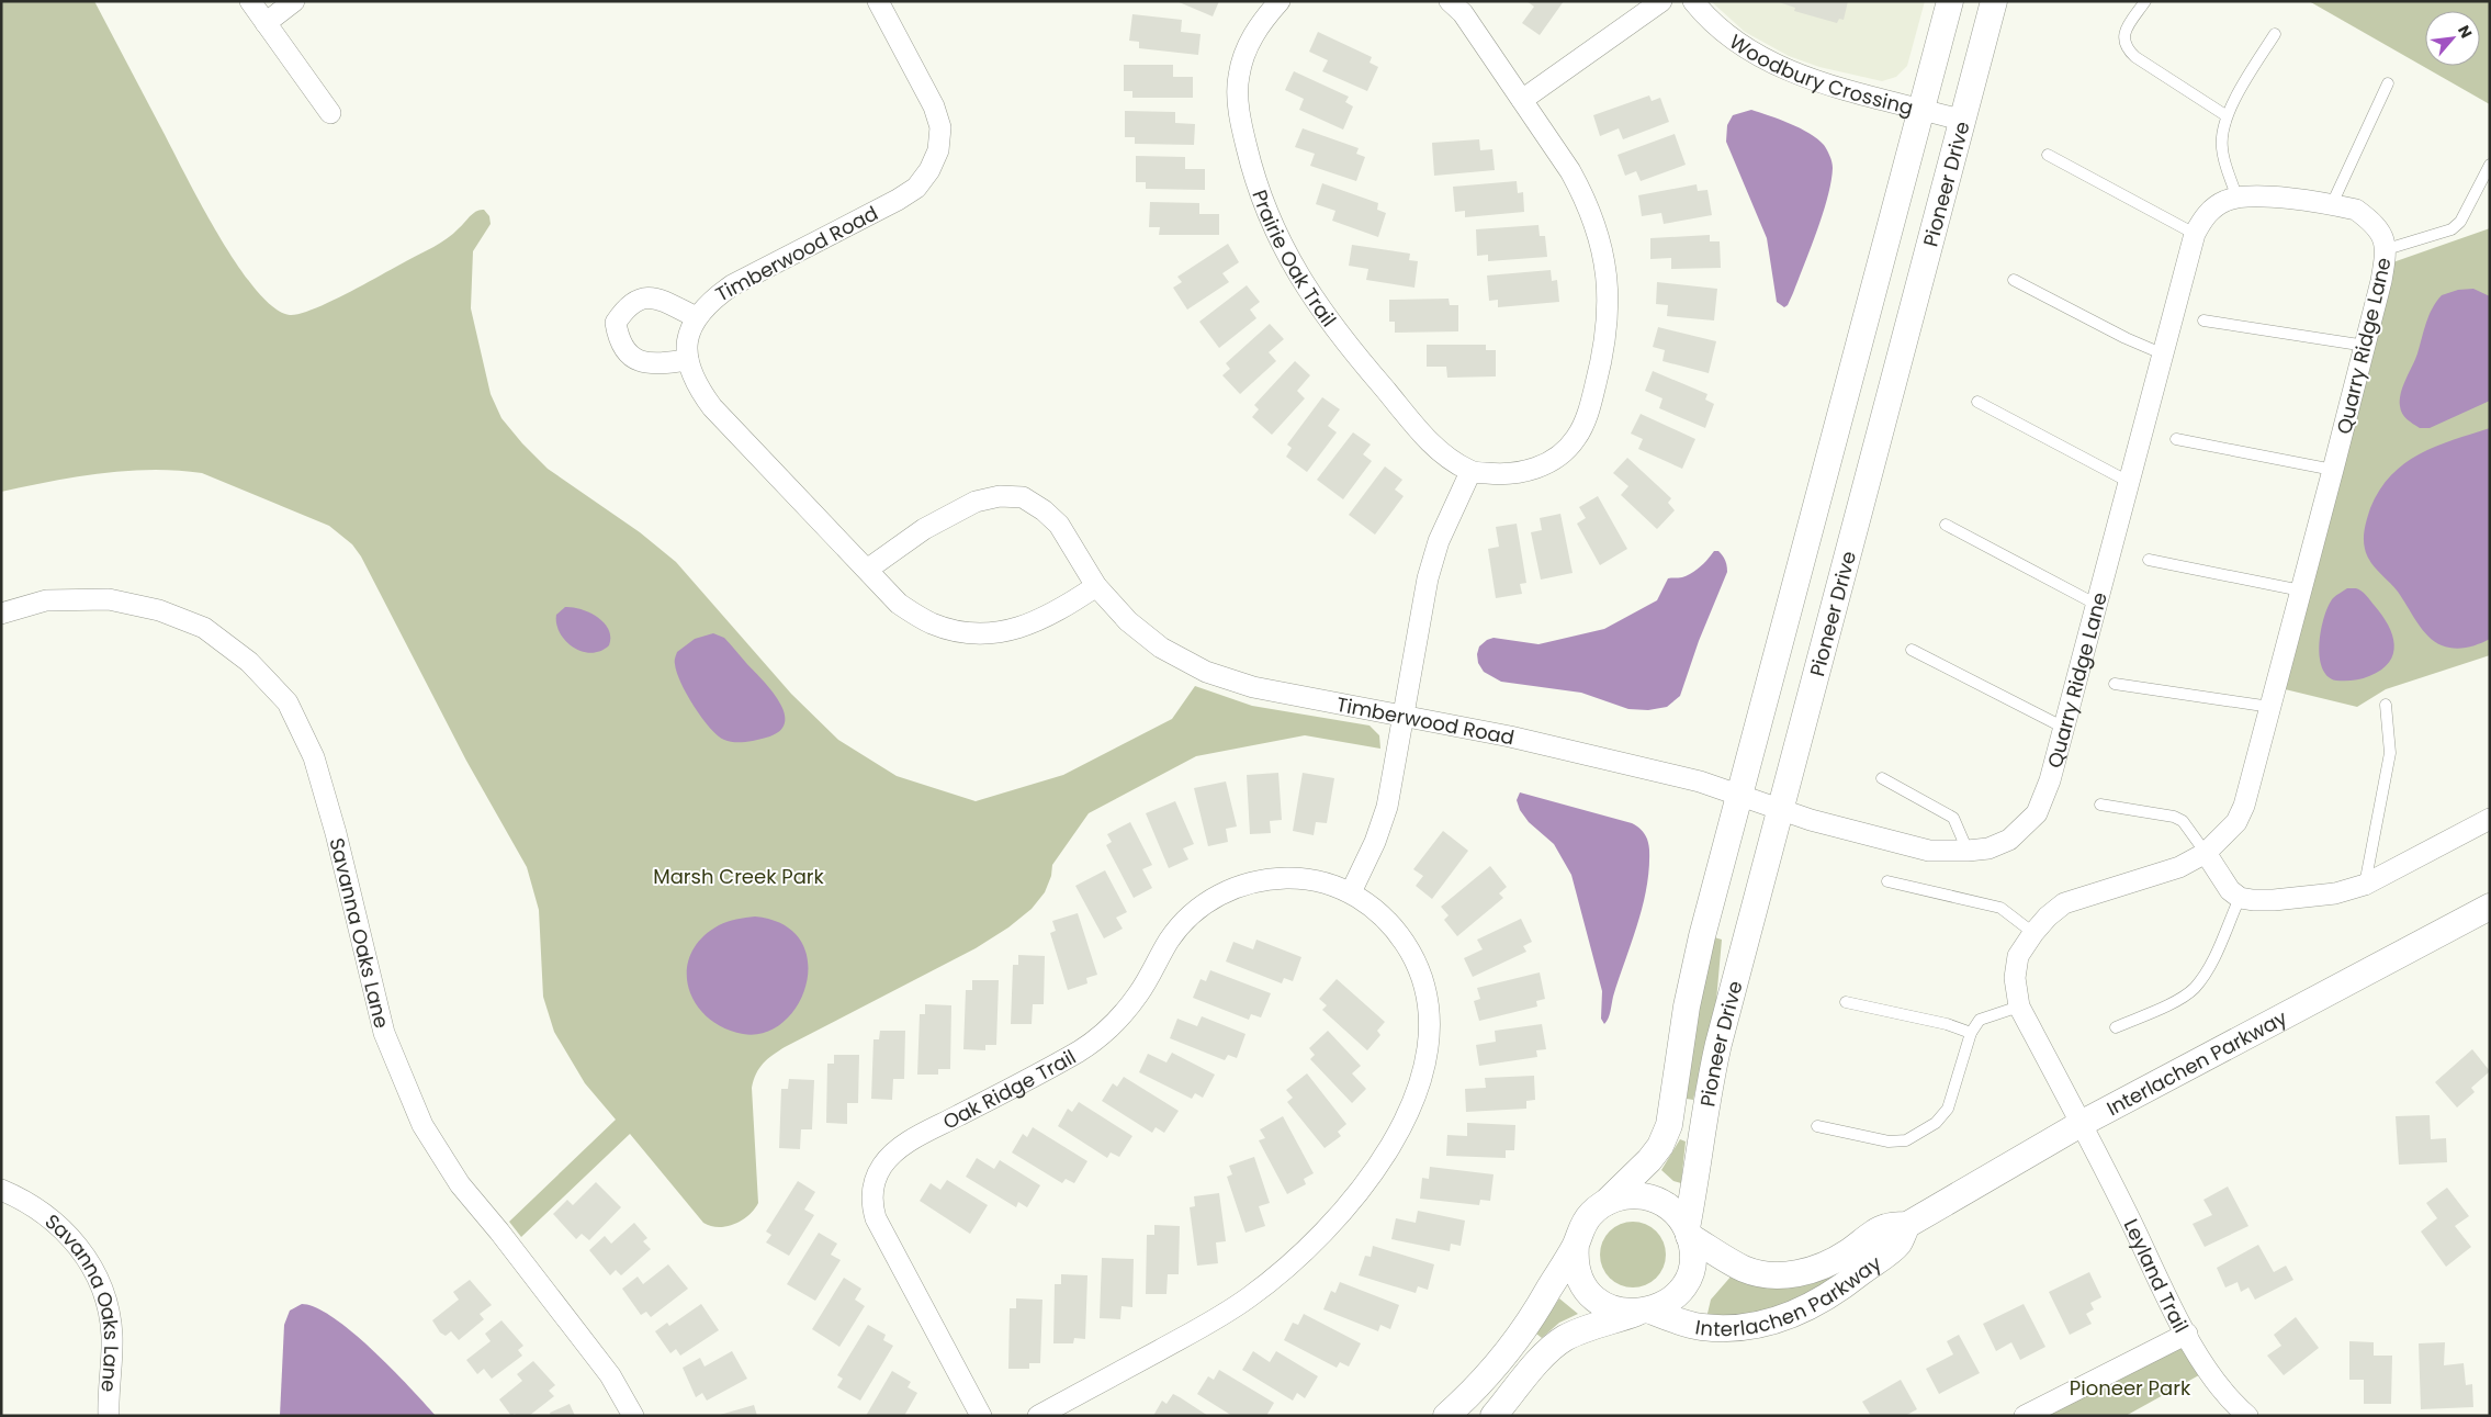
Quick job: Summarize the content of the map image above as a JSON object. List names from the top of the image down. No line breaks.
{"streets":{"street":["Woodbury Crossing","Pioneer Drive","Timberwood Road","Prairie Oak Trail","Quarry Ridge Lane","Savanna Oaks Lane","Interlachen Parkway","Oak Ridge Trail","Leyland Trail"]},"crossings":[["Woodbury Crossing","Pioneer Drive"],["Pioneer Drive","Timberwood Road"],["Pioneer Drive","Quarry Ridge Lane"],["Pioneer Drive","Interlachen Parkway"],["Timberwood Road","Quarry Ridge Lane"],["Quarry Ridge Lane","Interlachen Parkway"],["Quarry Ridge Lane","Leyland Trail"],["Interlachen Parkway","Leyland Trail"]],"parks":["Marsh Creek Park","Pioneer Park"],"north":"top right"}
